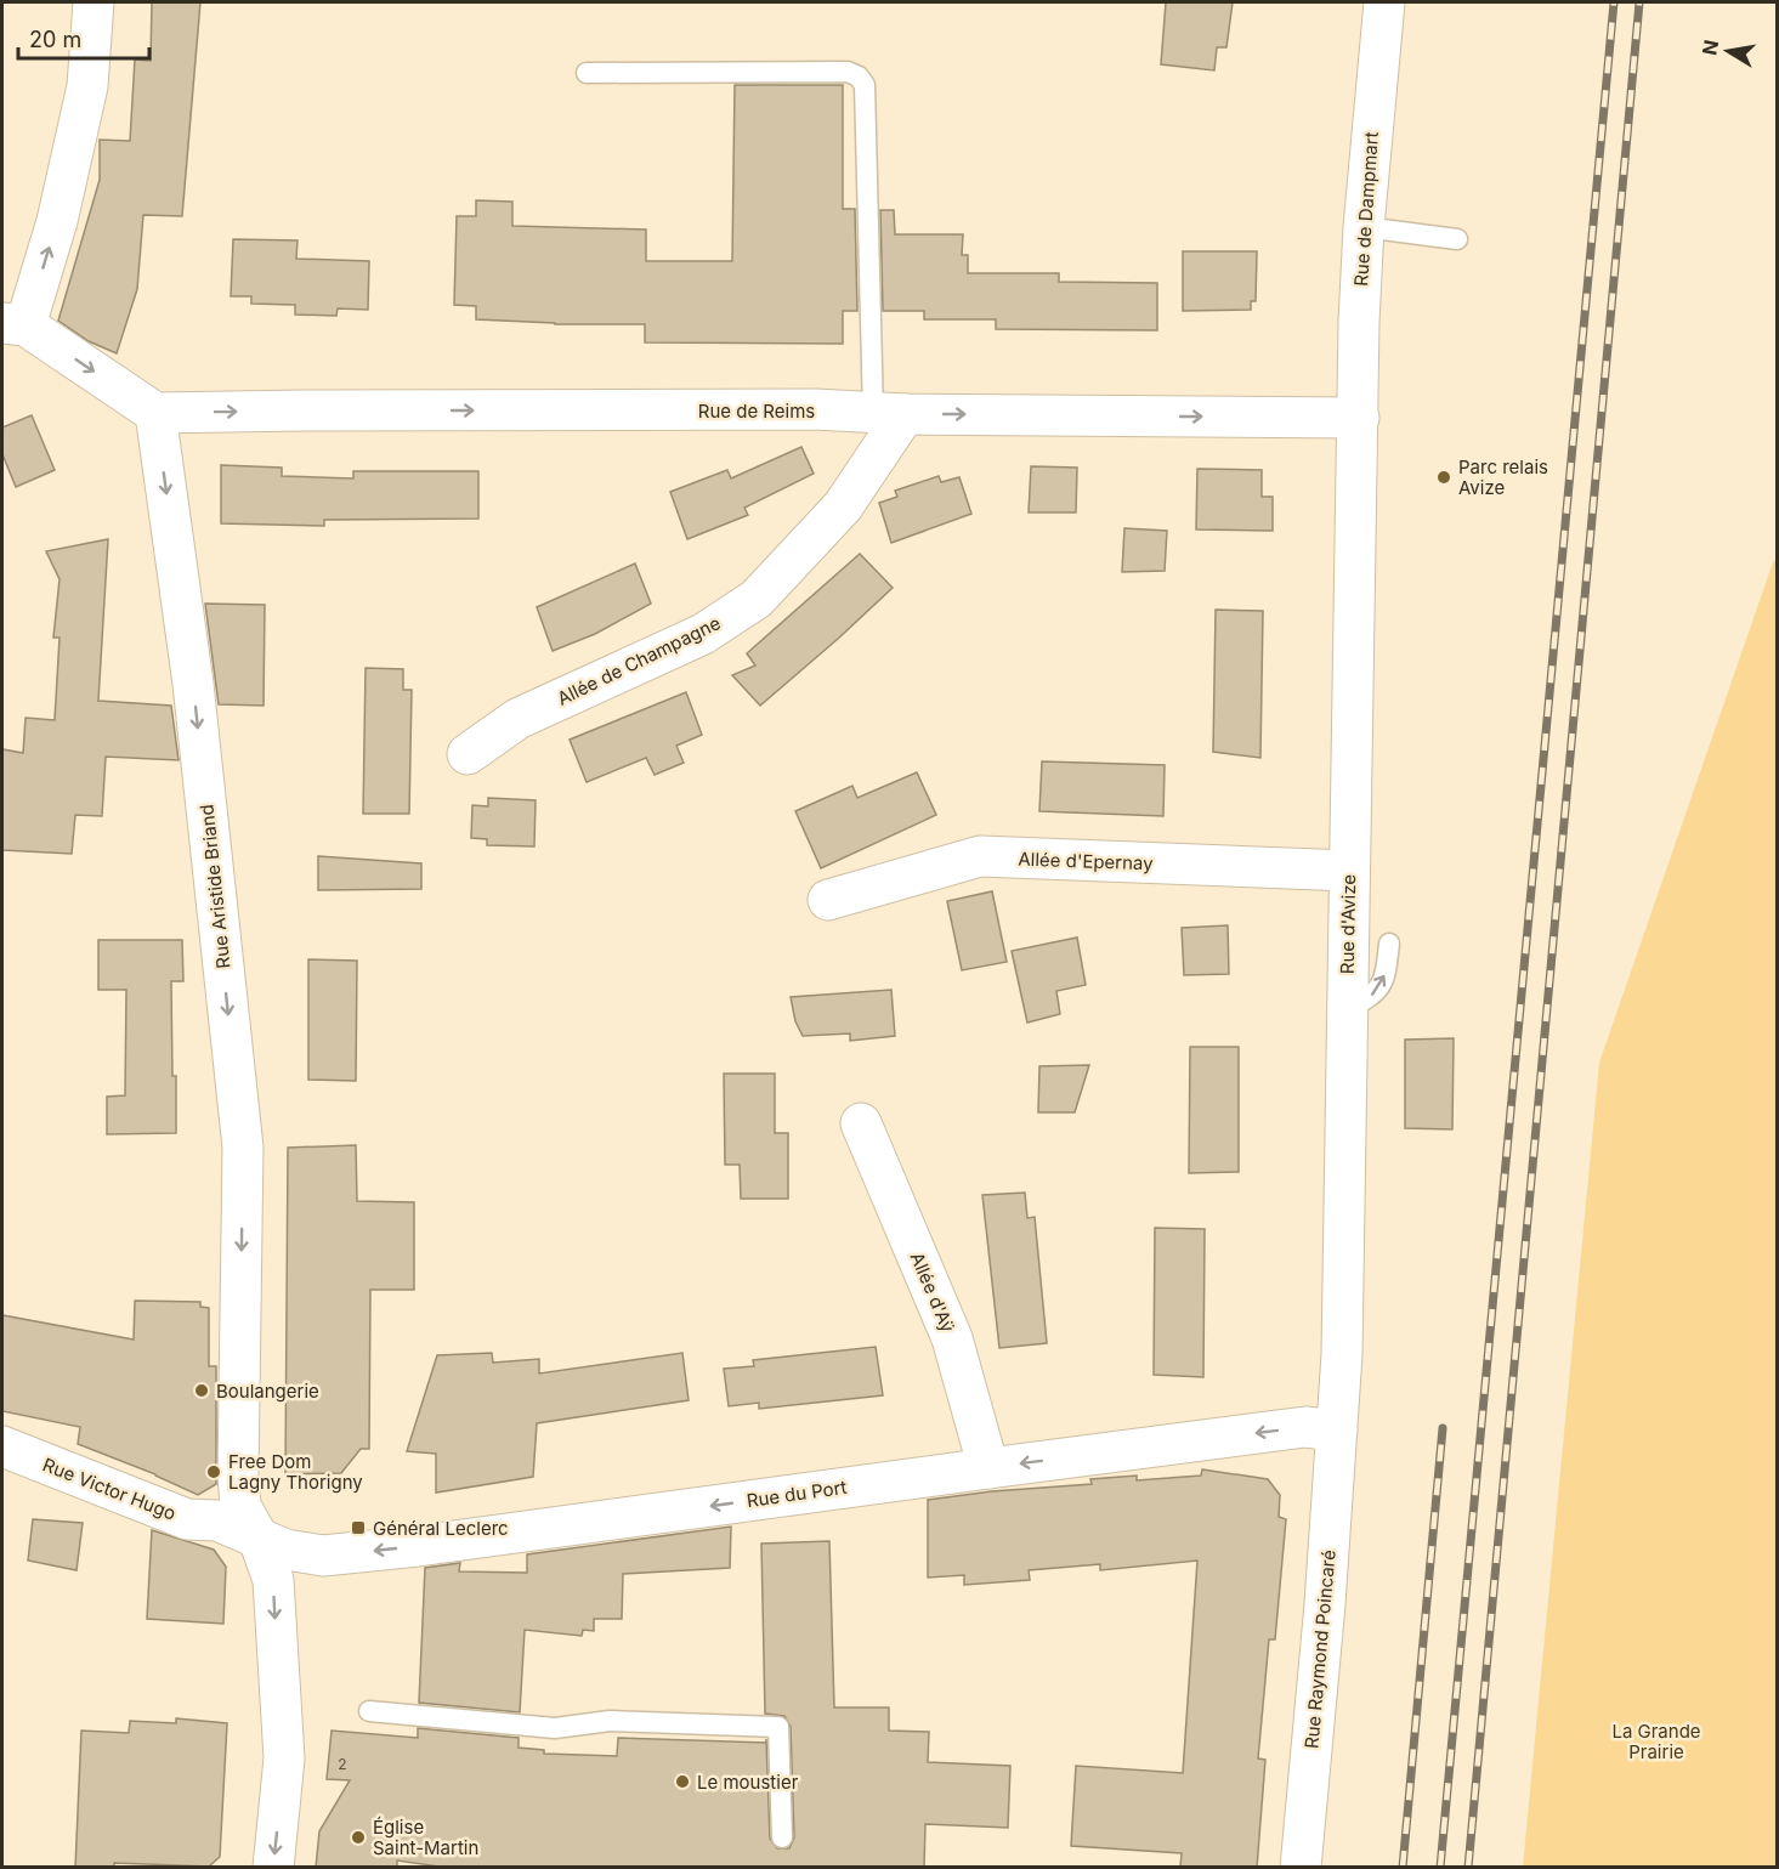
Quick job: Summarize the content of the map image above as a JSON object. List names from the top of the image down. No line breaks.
{"streets":{"street":["Rue de Dampmart","Rue de Reims","Allée de Champagne","Allée d'Epernay","Rue Aristide Briand","Rue d'Avize","Allée d'Aÿ","Rue Victor Hugo","Rue du Port","Rue Raymond Poincaré"]},"crossings":[["Rue de Dampmart","Rue de Reims"],["Rue de Dampmart","Rue d'Avize"],["Rue de Reims","Allée de Champagne"],["Rue de Reims","Rue Aristide Briand"],["Rue de Reims","Rue d'Avize"],["Allée d'Epernay","Rue d'Avize"],["Rue Aristide Briand","Rue Victor Hugo"],["Rue Aristide Briand","Rue du Port"],["Rue d'Avize","Rue du Port"],["Rue d'Avize","Rue Raymond Poincaré"],["Allée d'Aÿ","Rue du Port"],["Rue Victor Hugo","Rue du Port"],["Rue du Port","Rue Raymond Poincaré"]],"one_way":["Rue de Reims","Rue Aristide Briand","Rue du Port"],"parks":["La Grande Prairie"],"places":{"other":["Parc relais Avize","Boulangerie","Free Dom Lagny Thorigny","Le moustier","Église Saint-Martin"],"transit":["Général Leclerc"]},"house_numbers":["2"],"scale_bar":"20 m","north":"left"}
